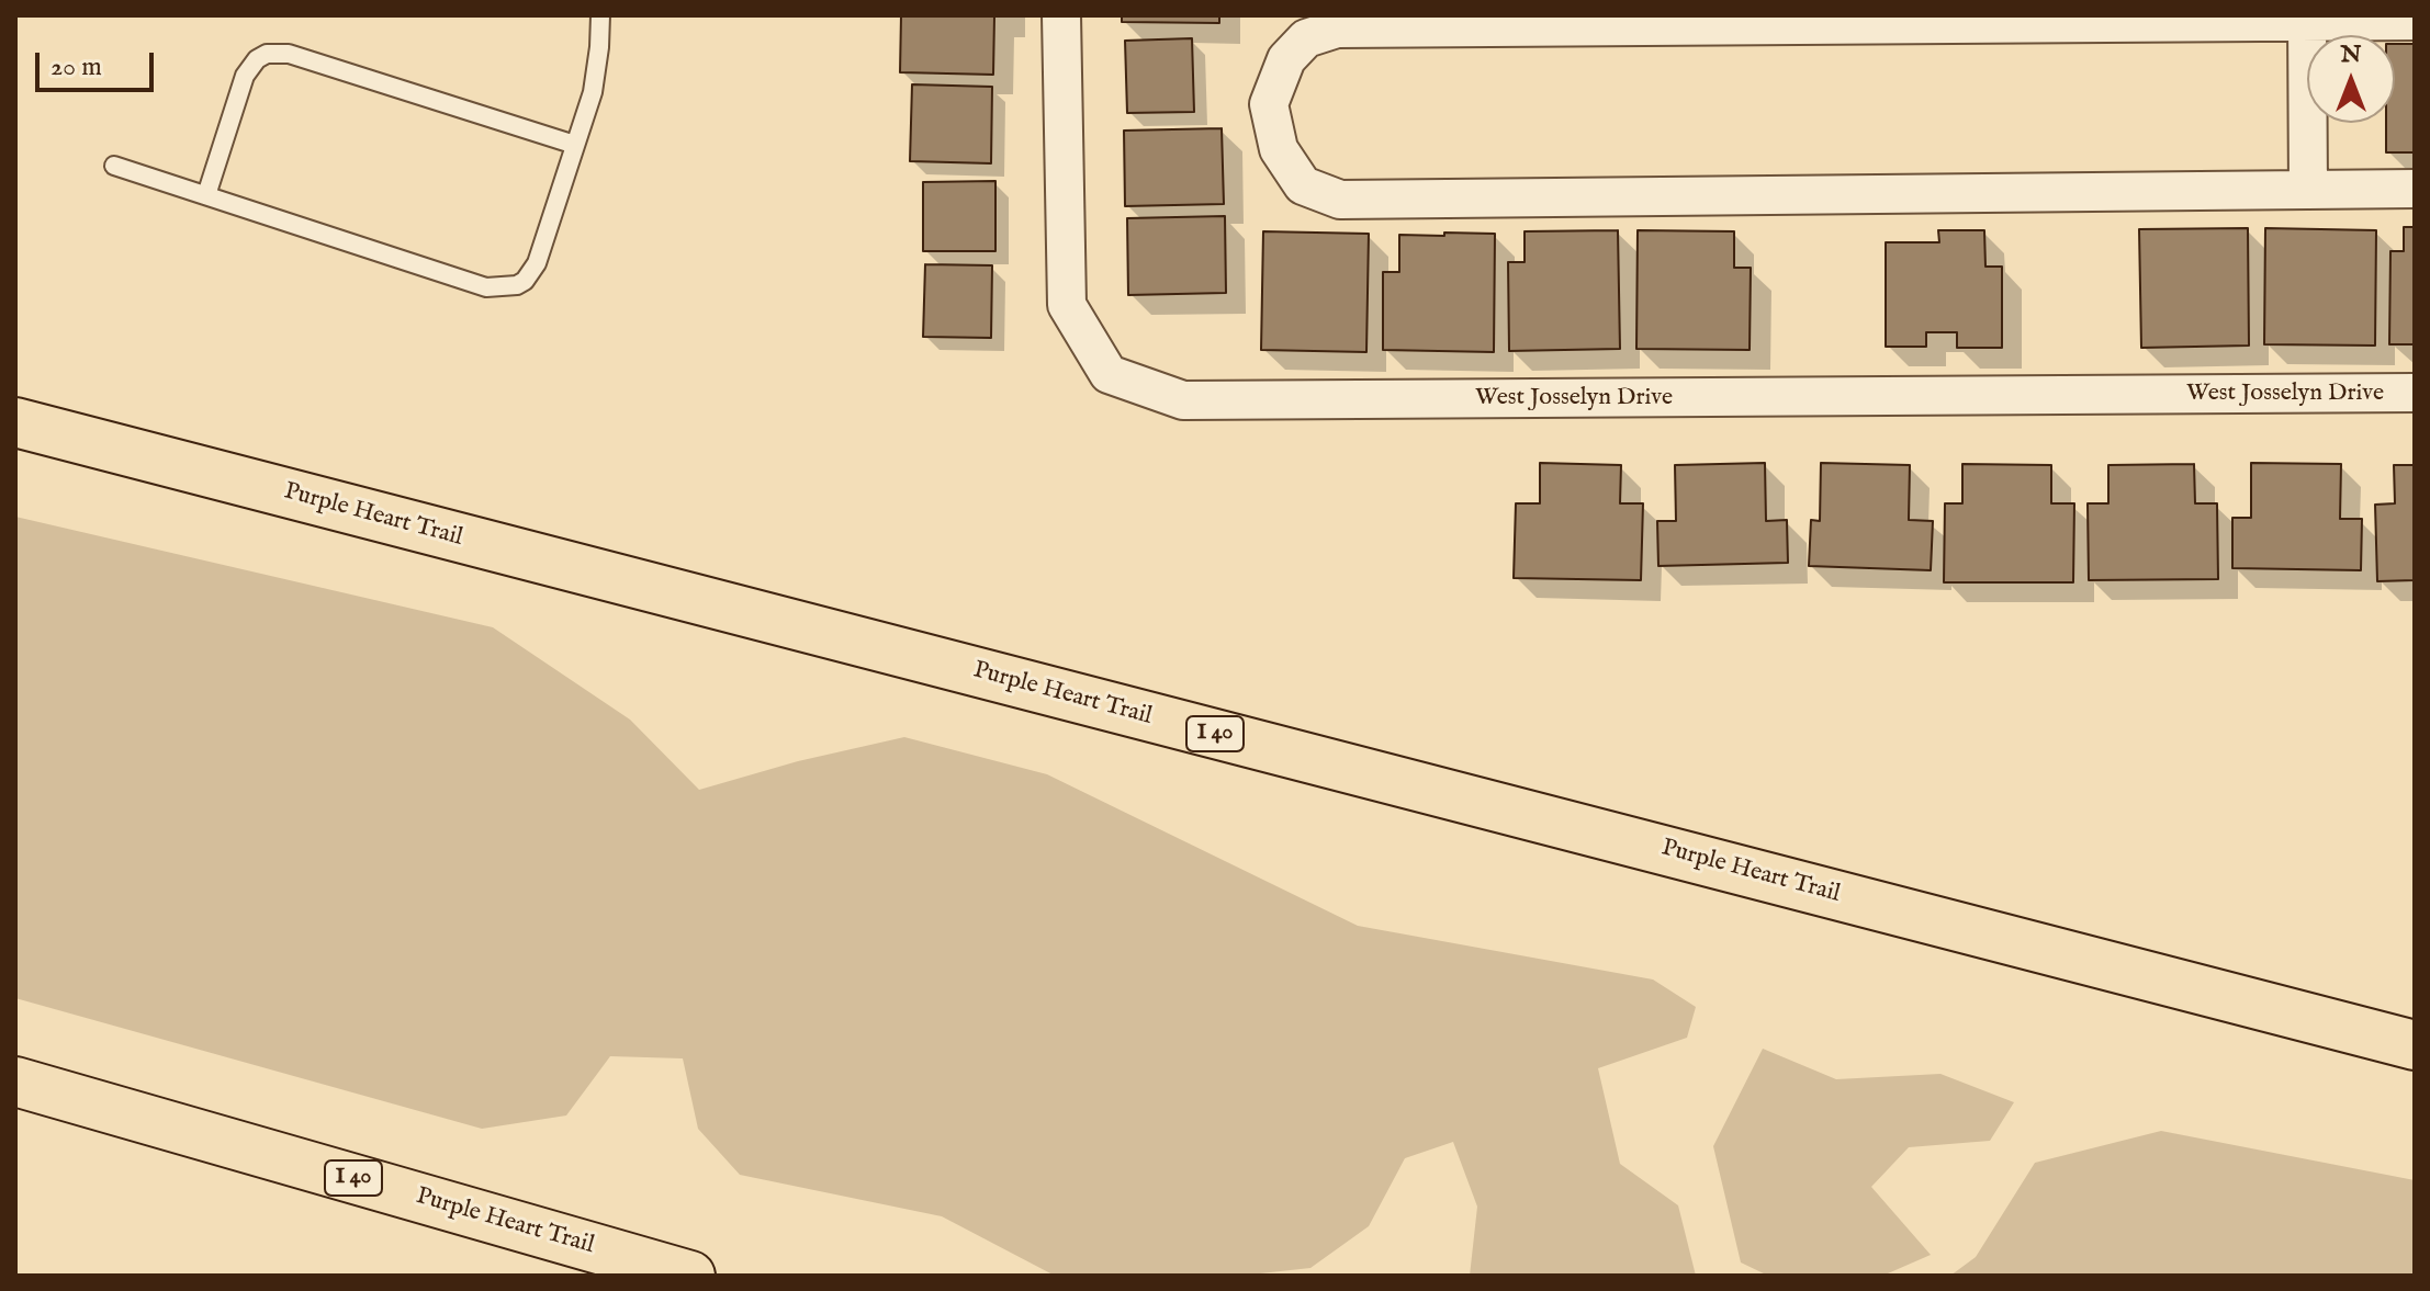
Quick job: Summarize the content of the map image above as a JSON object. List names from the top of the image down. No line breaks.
{"streets":{"highway":["Purple Heart Trail","I 40"],"street":["West Josselyn Drive"]},"scale_bar":"20 m","north":"top"}
